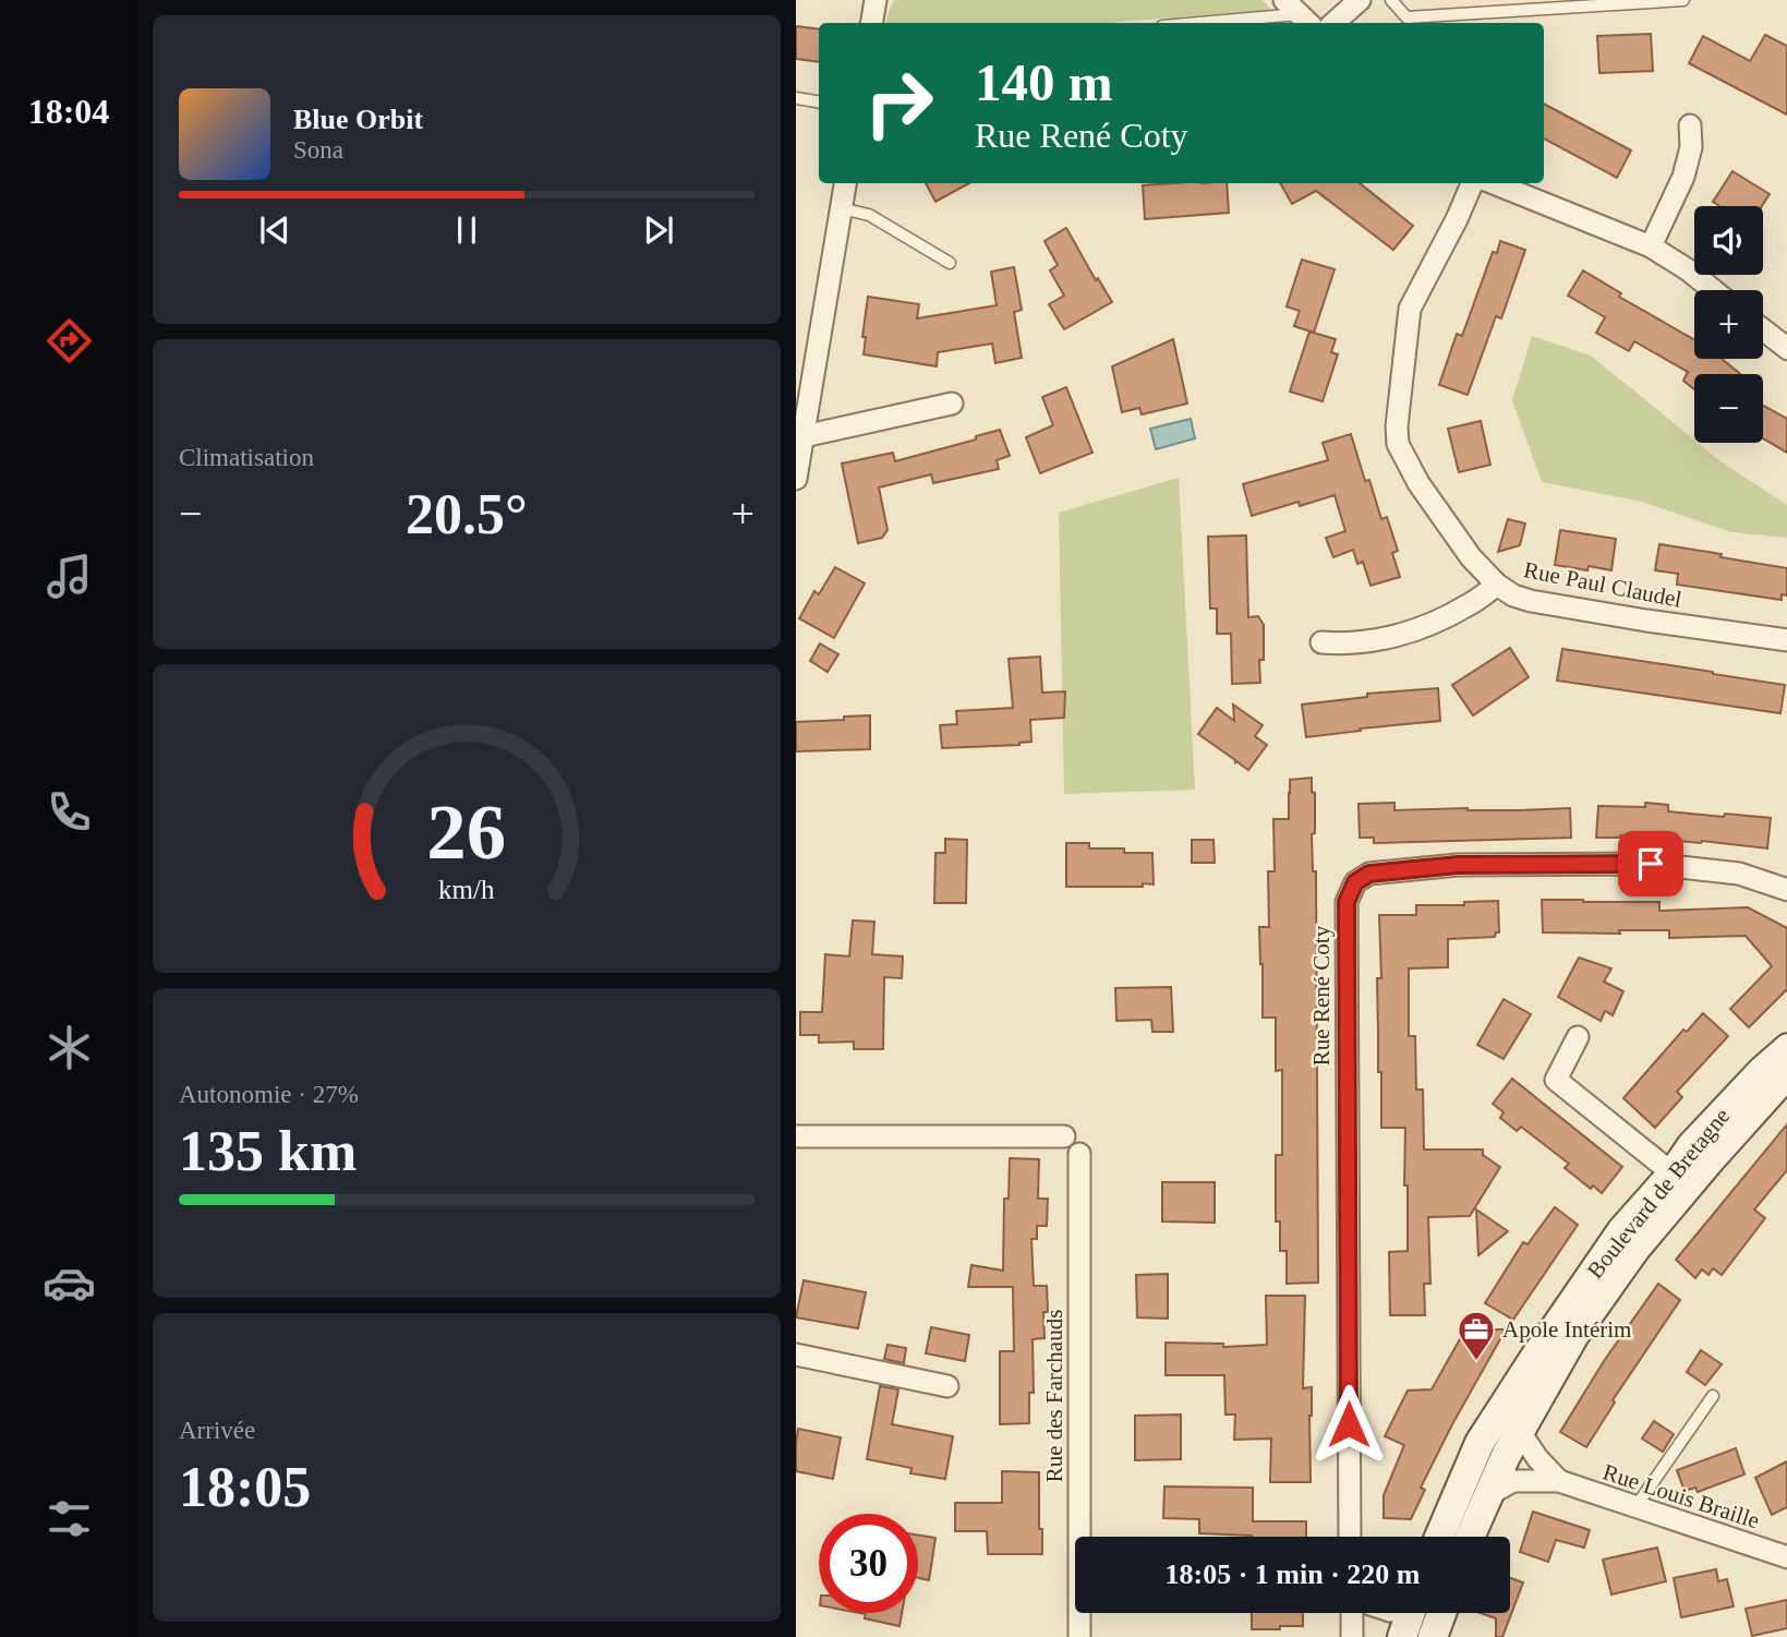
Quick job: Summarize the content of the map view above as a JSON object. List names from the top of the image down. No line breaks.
{"streets":{"main road":["Boulevard de Bretagne"],"street":["Rue Paul Claudel","Rue René Coty","Rue des Farchauds","Rue Louis Braille"]},"crossings":[["Boulevard de Bretagne","Rue Louis Braille"]],"places":{"office":["Apole Intérim"]},"page":{"tabs":"18:04","turn":["140 m","Rue René Coty"],"song":["Blue Orbit","Sona"],"map_buttons":["+","−"],"tile":["Climatisation",["Autonomie · 27%","135 km"],["Arrivée","18:05"]],"heat":["−","20.5°","+"],"limit":"30","trip":"18:05 · 1 min · 220 m","gauge":["26","km/h"]}}
